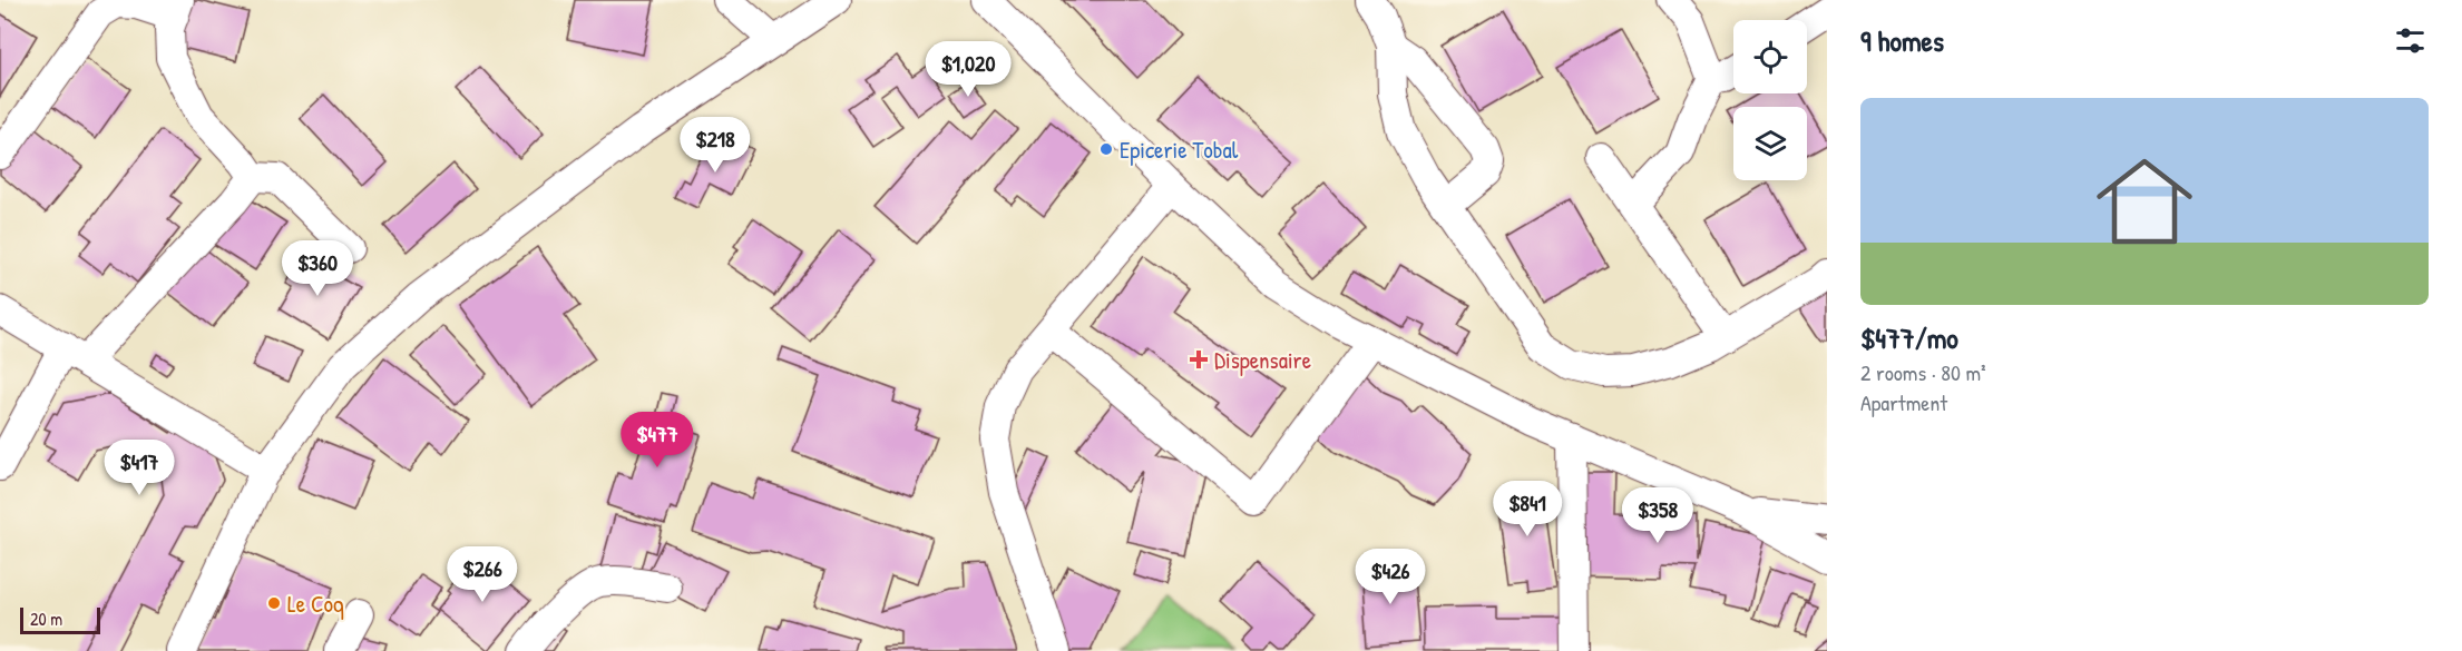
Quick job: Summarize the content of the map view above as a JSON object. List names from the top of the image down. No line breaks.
{"places":{"other":["Epicerie Tobal","Le Coq"],"health":["Dispensaire"]},"scale_bar":"20 m","page":{"heading":"9 homes","price":["$1,020","$218","$360","$477","$417","$841","$358","$266","$426"],"list":[{"name":"$477/mo","note":"2 rooms · 80 m² · Apartment"}],"scale":"20 m"}}
